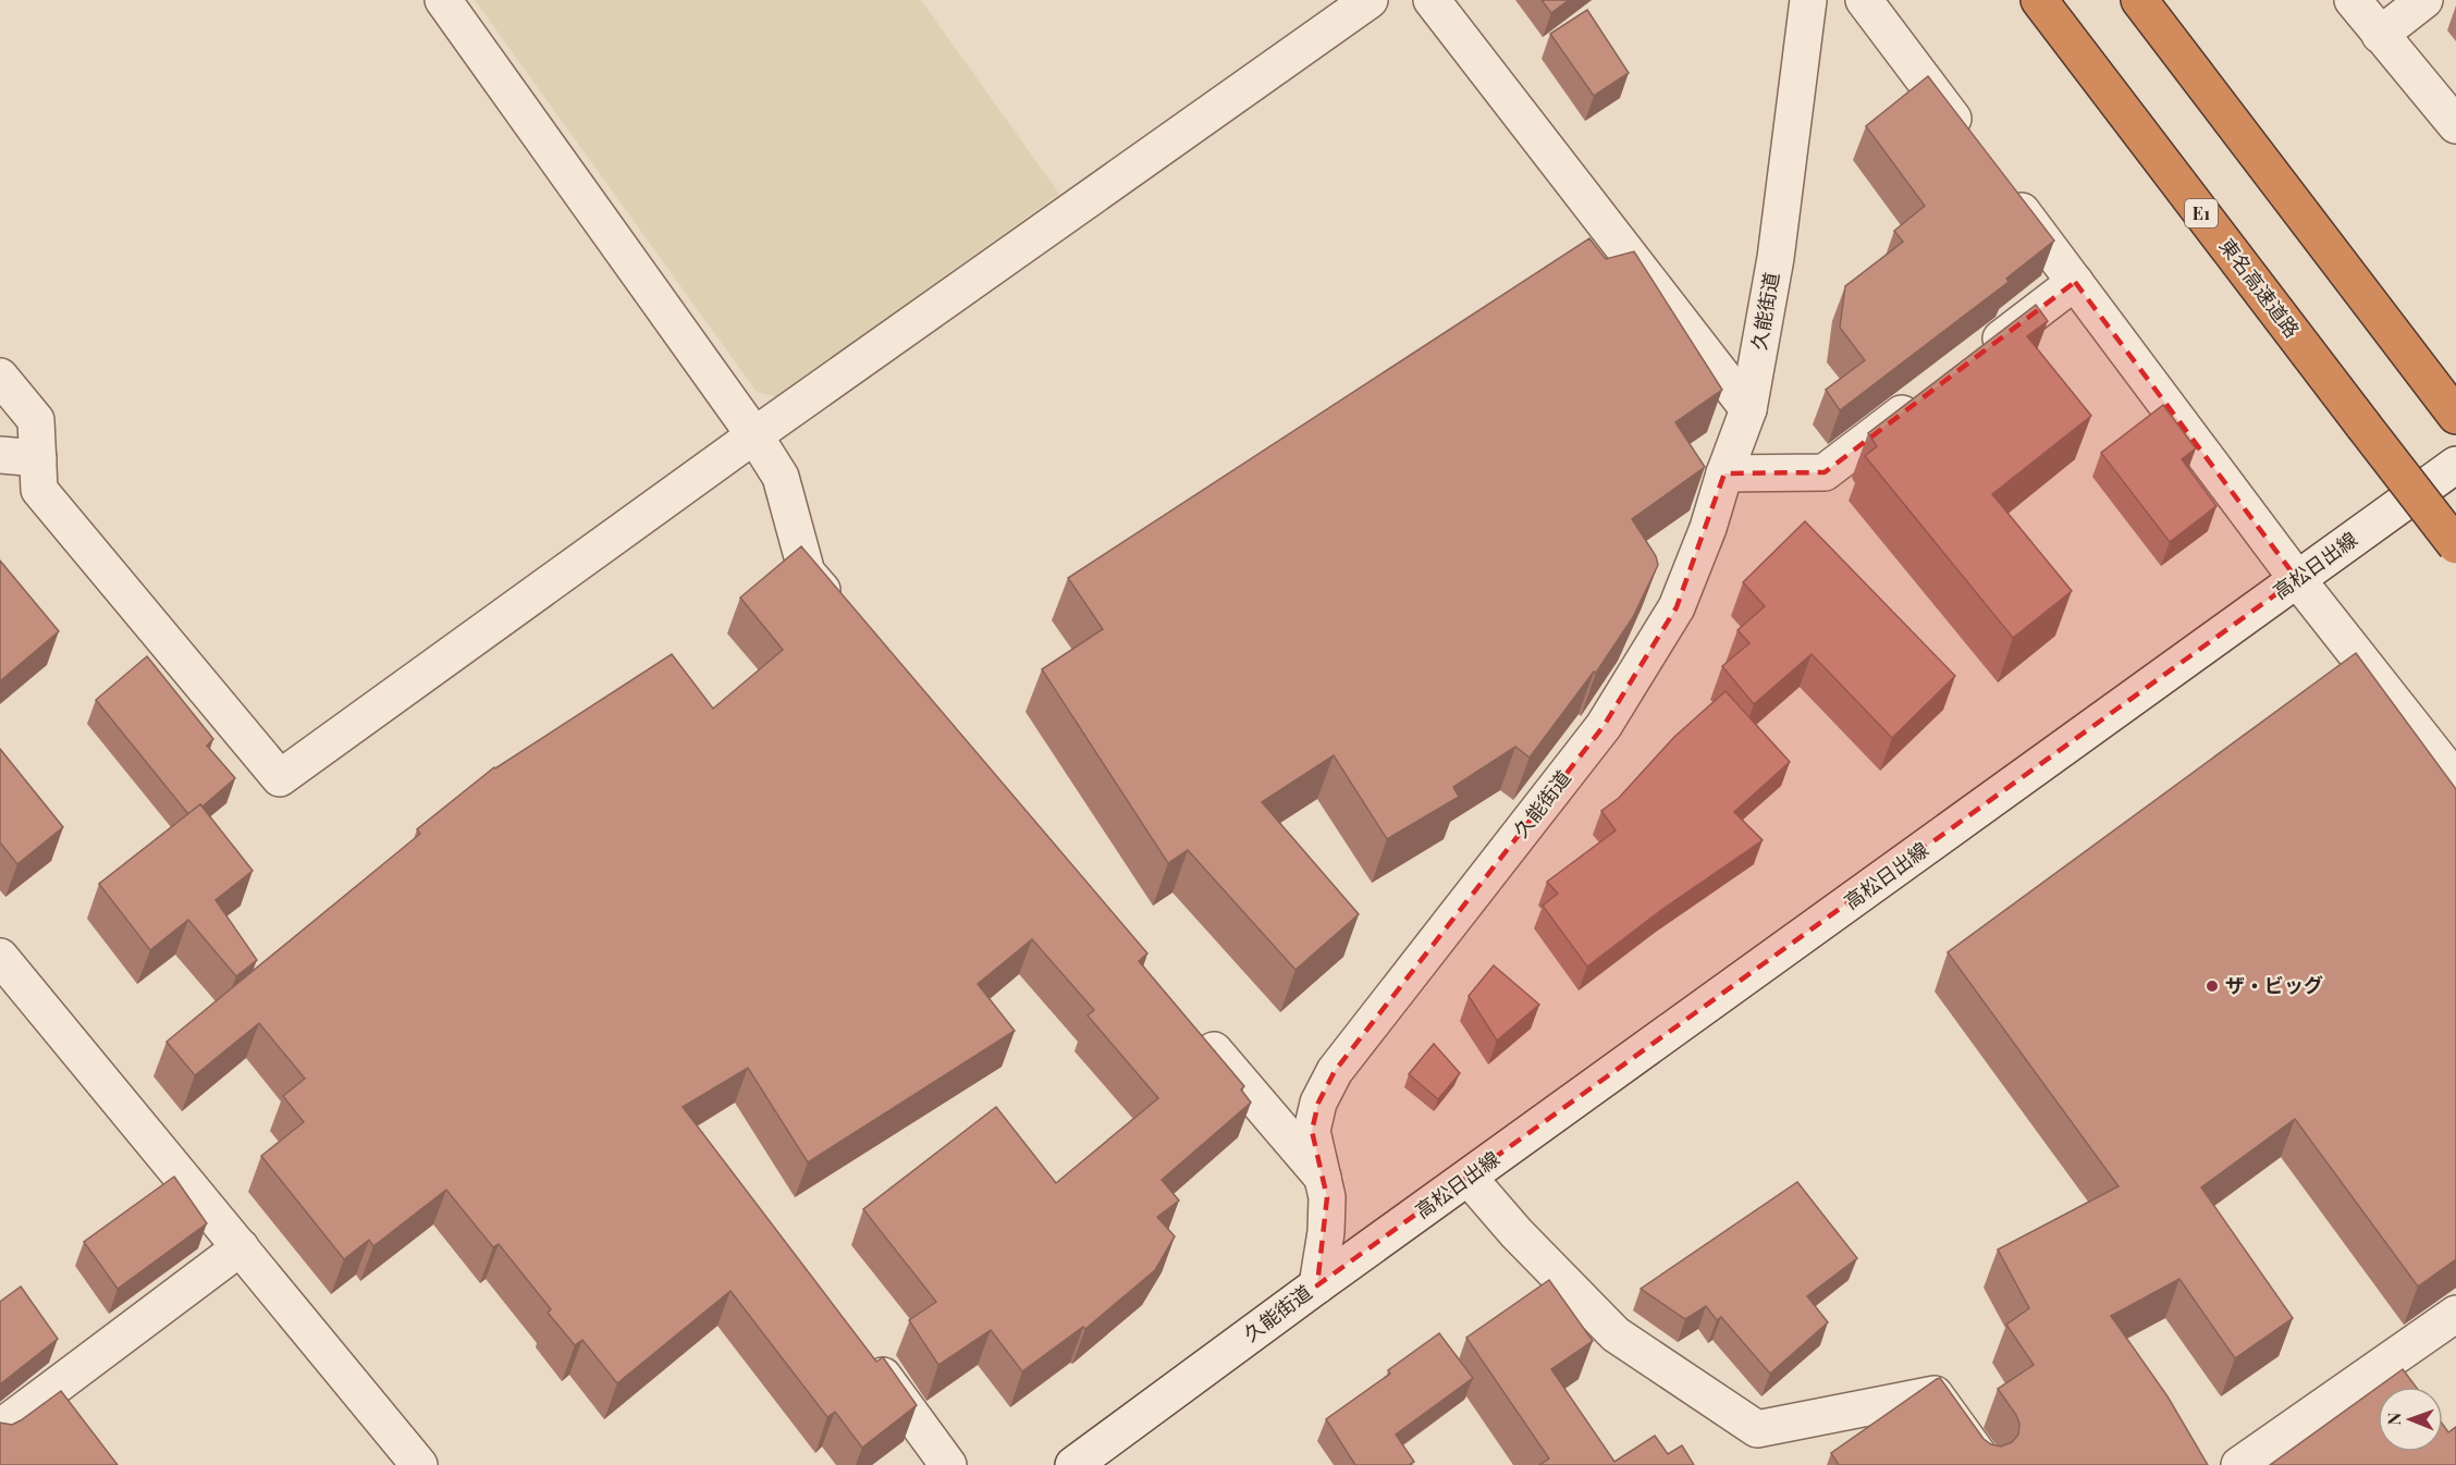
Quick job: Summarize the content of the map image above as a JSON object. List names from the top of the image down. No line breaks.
{"streets":{"highway":["E1","東名高速道路"],"street":["久能街道","高松日出線"]},"crossings":[["久能街道","高松日出線"]],"places":["ザ・ビッグ"],"north":"left"}
